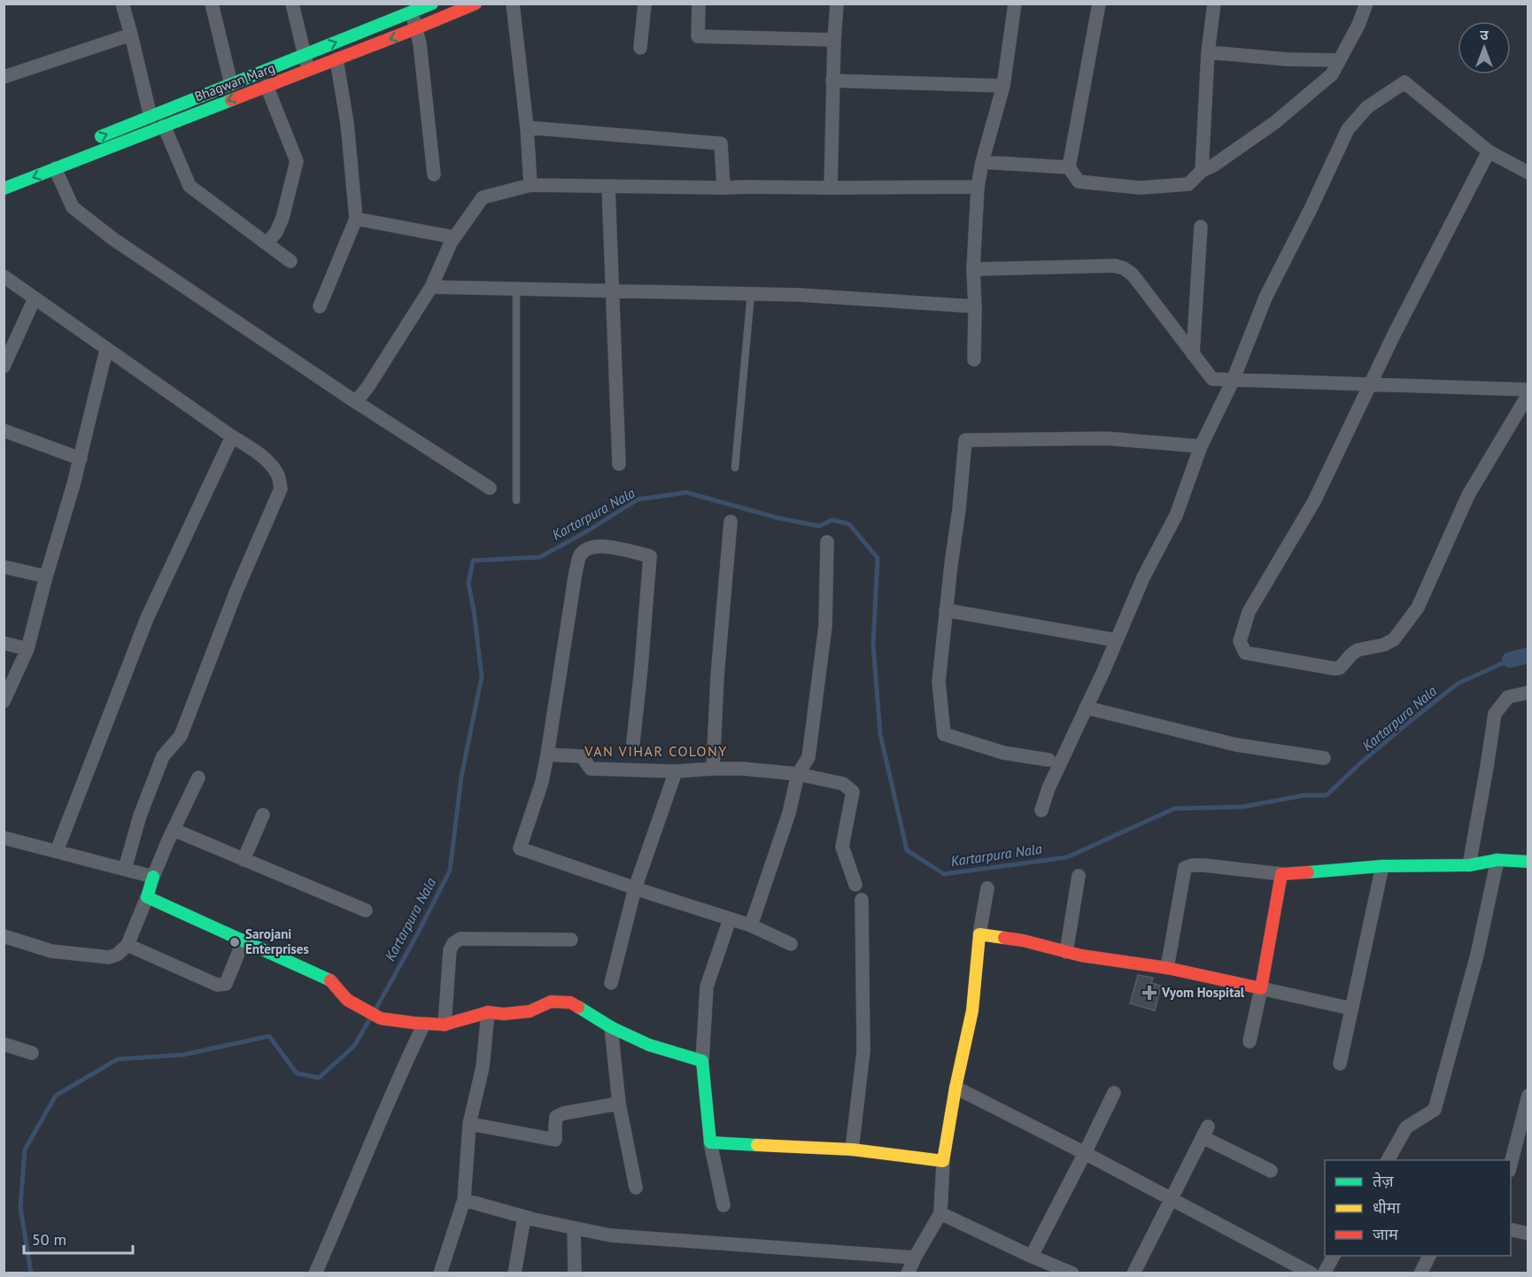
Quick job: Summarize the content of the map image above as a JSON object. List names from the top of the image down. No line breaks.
{"streets":{"street":["Bhagwan Marg"]},"districts":["VAN VIHAR COLONY"],"water":["Kartarpura Nala"],"places":{"other":["Sarojani Enterprises"],"health":["Vyom Hospital"]},"legend":["तेज़","धीमा","जाम"],"scale_bar":"50 m","north":"top"}
